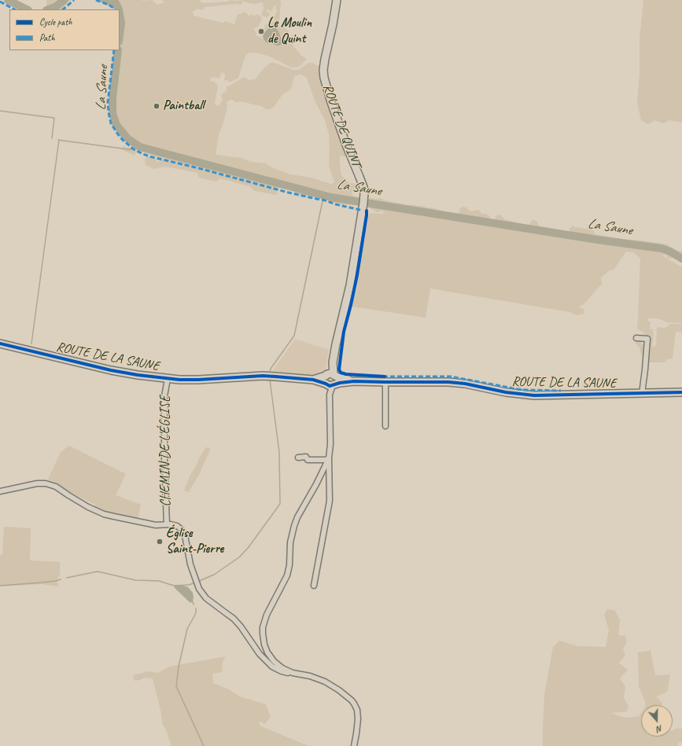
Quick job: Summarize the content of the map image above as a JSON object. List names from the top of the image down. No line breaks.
{"streets":{"street":["ROUTE DE QUINT","ROUTE DE LA SAUNE","CHEMIN DE L'ÉGLISE"]},"crossings":[["ROUTE DE QUINT","ROUTE DE LA SAUNE"],["ROUTE DE LA SAUNE","CHEMIN DE L'ÉGLISE"]],"water":["La Saune"],"places":["Le Moulin de Quint","Paintball","Église Saint-Pierre"],"legend":["Cycle path","Path"],"north":"bottom"}
